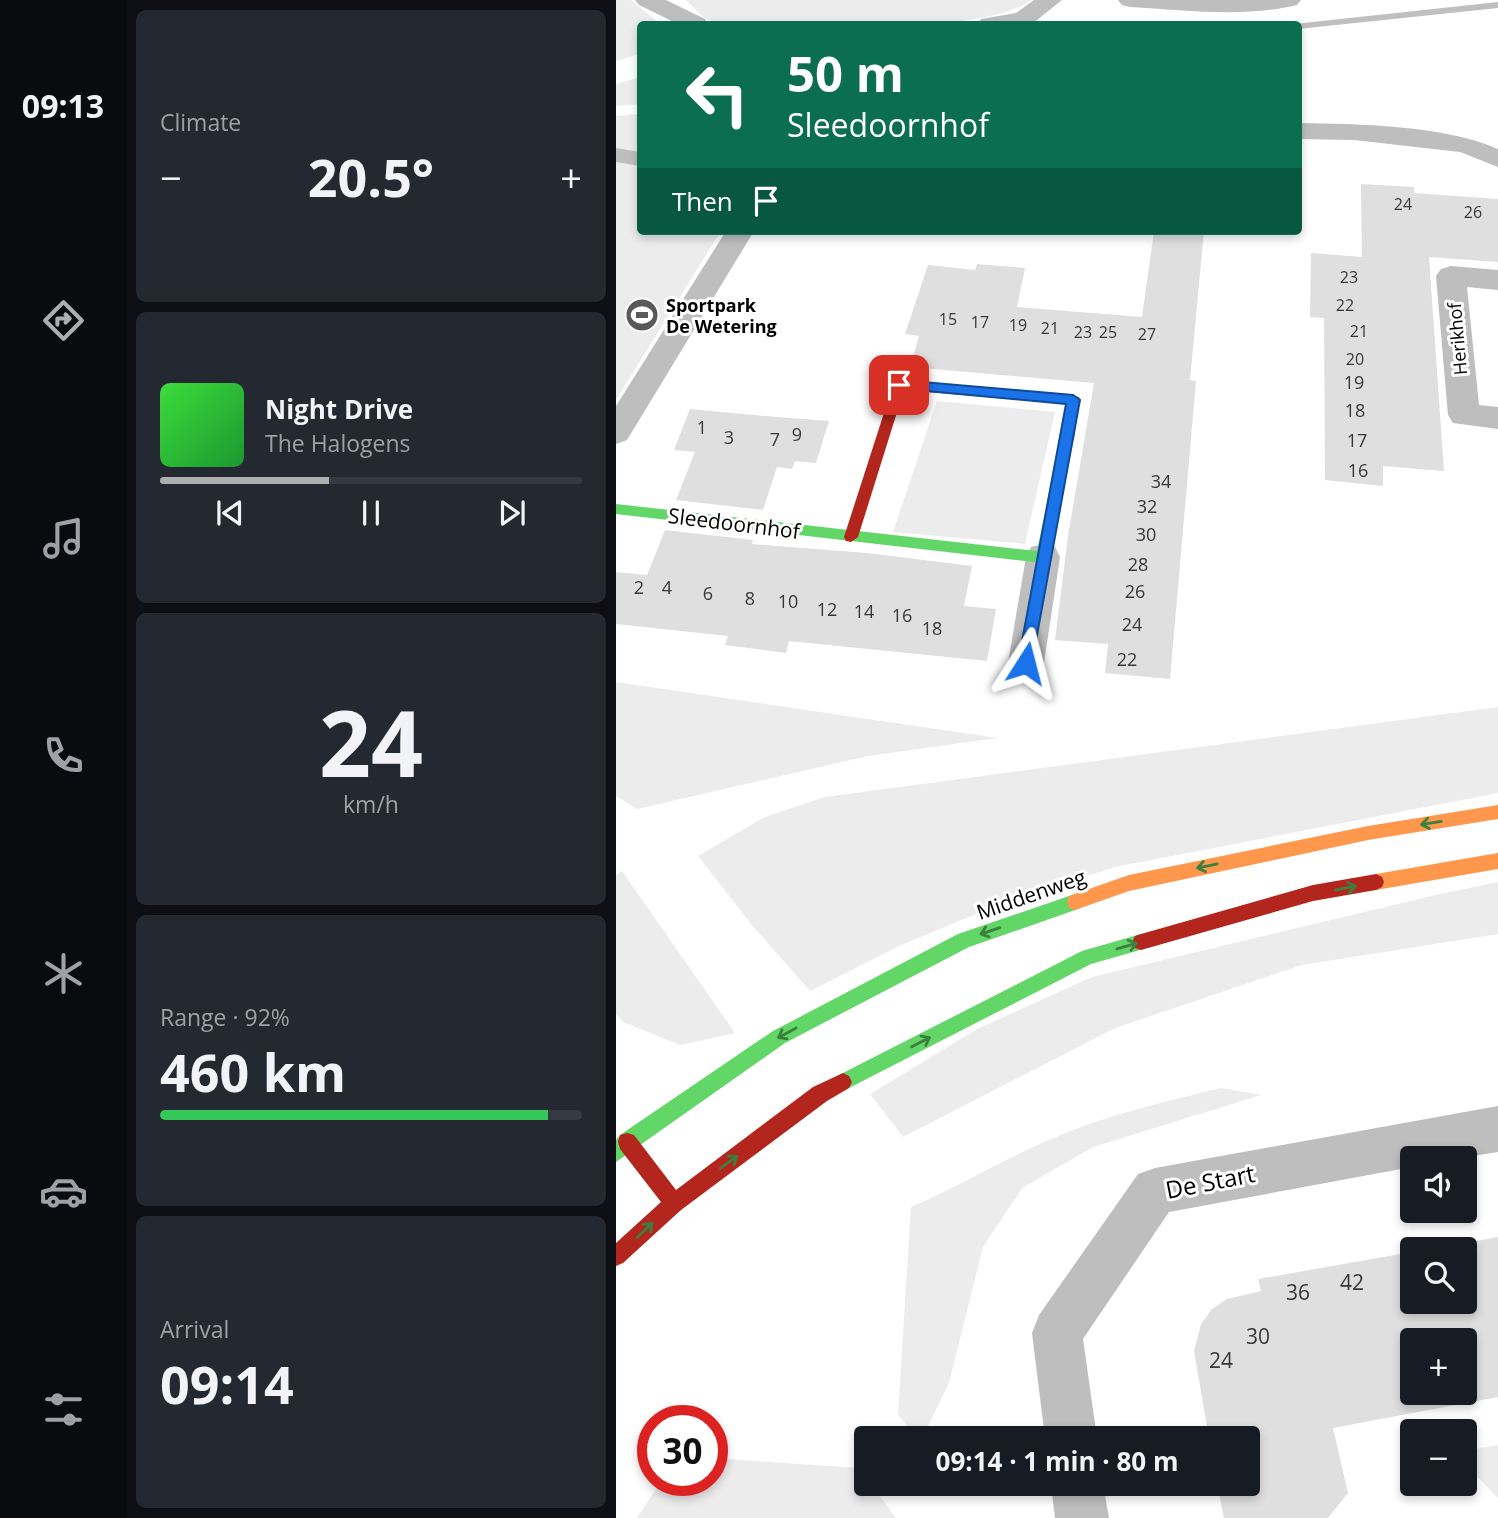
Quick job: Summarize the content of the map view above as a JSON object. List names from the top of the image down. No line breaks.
{"streets":{"main road":["Sleedoornhof","Middenweg"],"street":["Herikhof","De Start"]},"places":{"sports":["Sportpark De Wetering"]},"house_numbers":["24","26","23","22","15","17","19","21","21","23","25","27","20","19","18","1","9","3","7","17","16","34","32","30","28","2","4","26","6","8","10","12","14","16","24","18","22","42","36","30","24"],"page":{"tabs":"09:13","tile":["Climate",["24","km/h"],["Range · 92%","460 km"],["Arrival","09:14"]],"turn":["50 m","Sleedoornhof"],"heat":["−","20.5°","+"],"then":"Then","song":["Night Drive","The Halogens"],"map_buttons":["+","−"],"limit":"30","trip":"09:14 · 1 min · 80 m"}}
